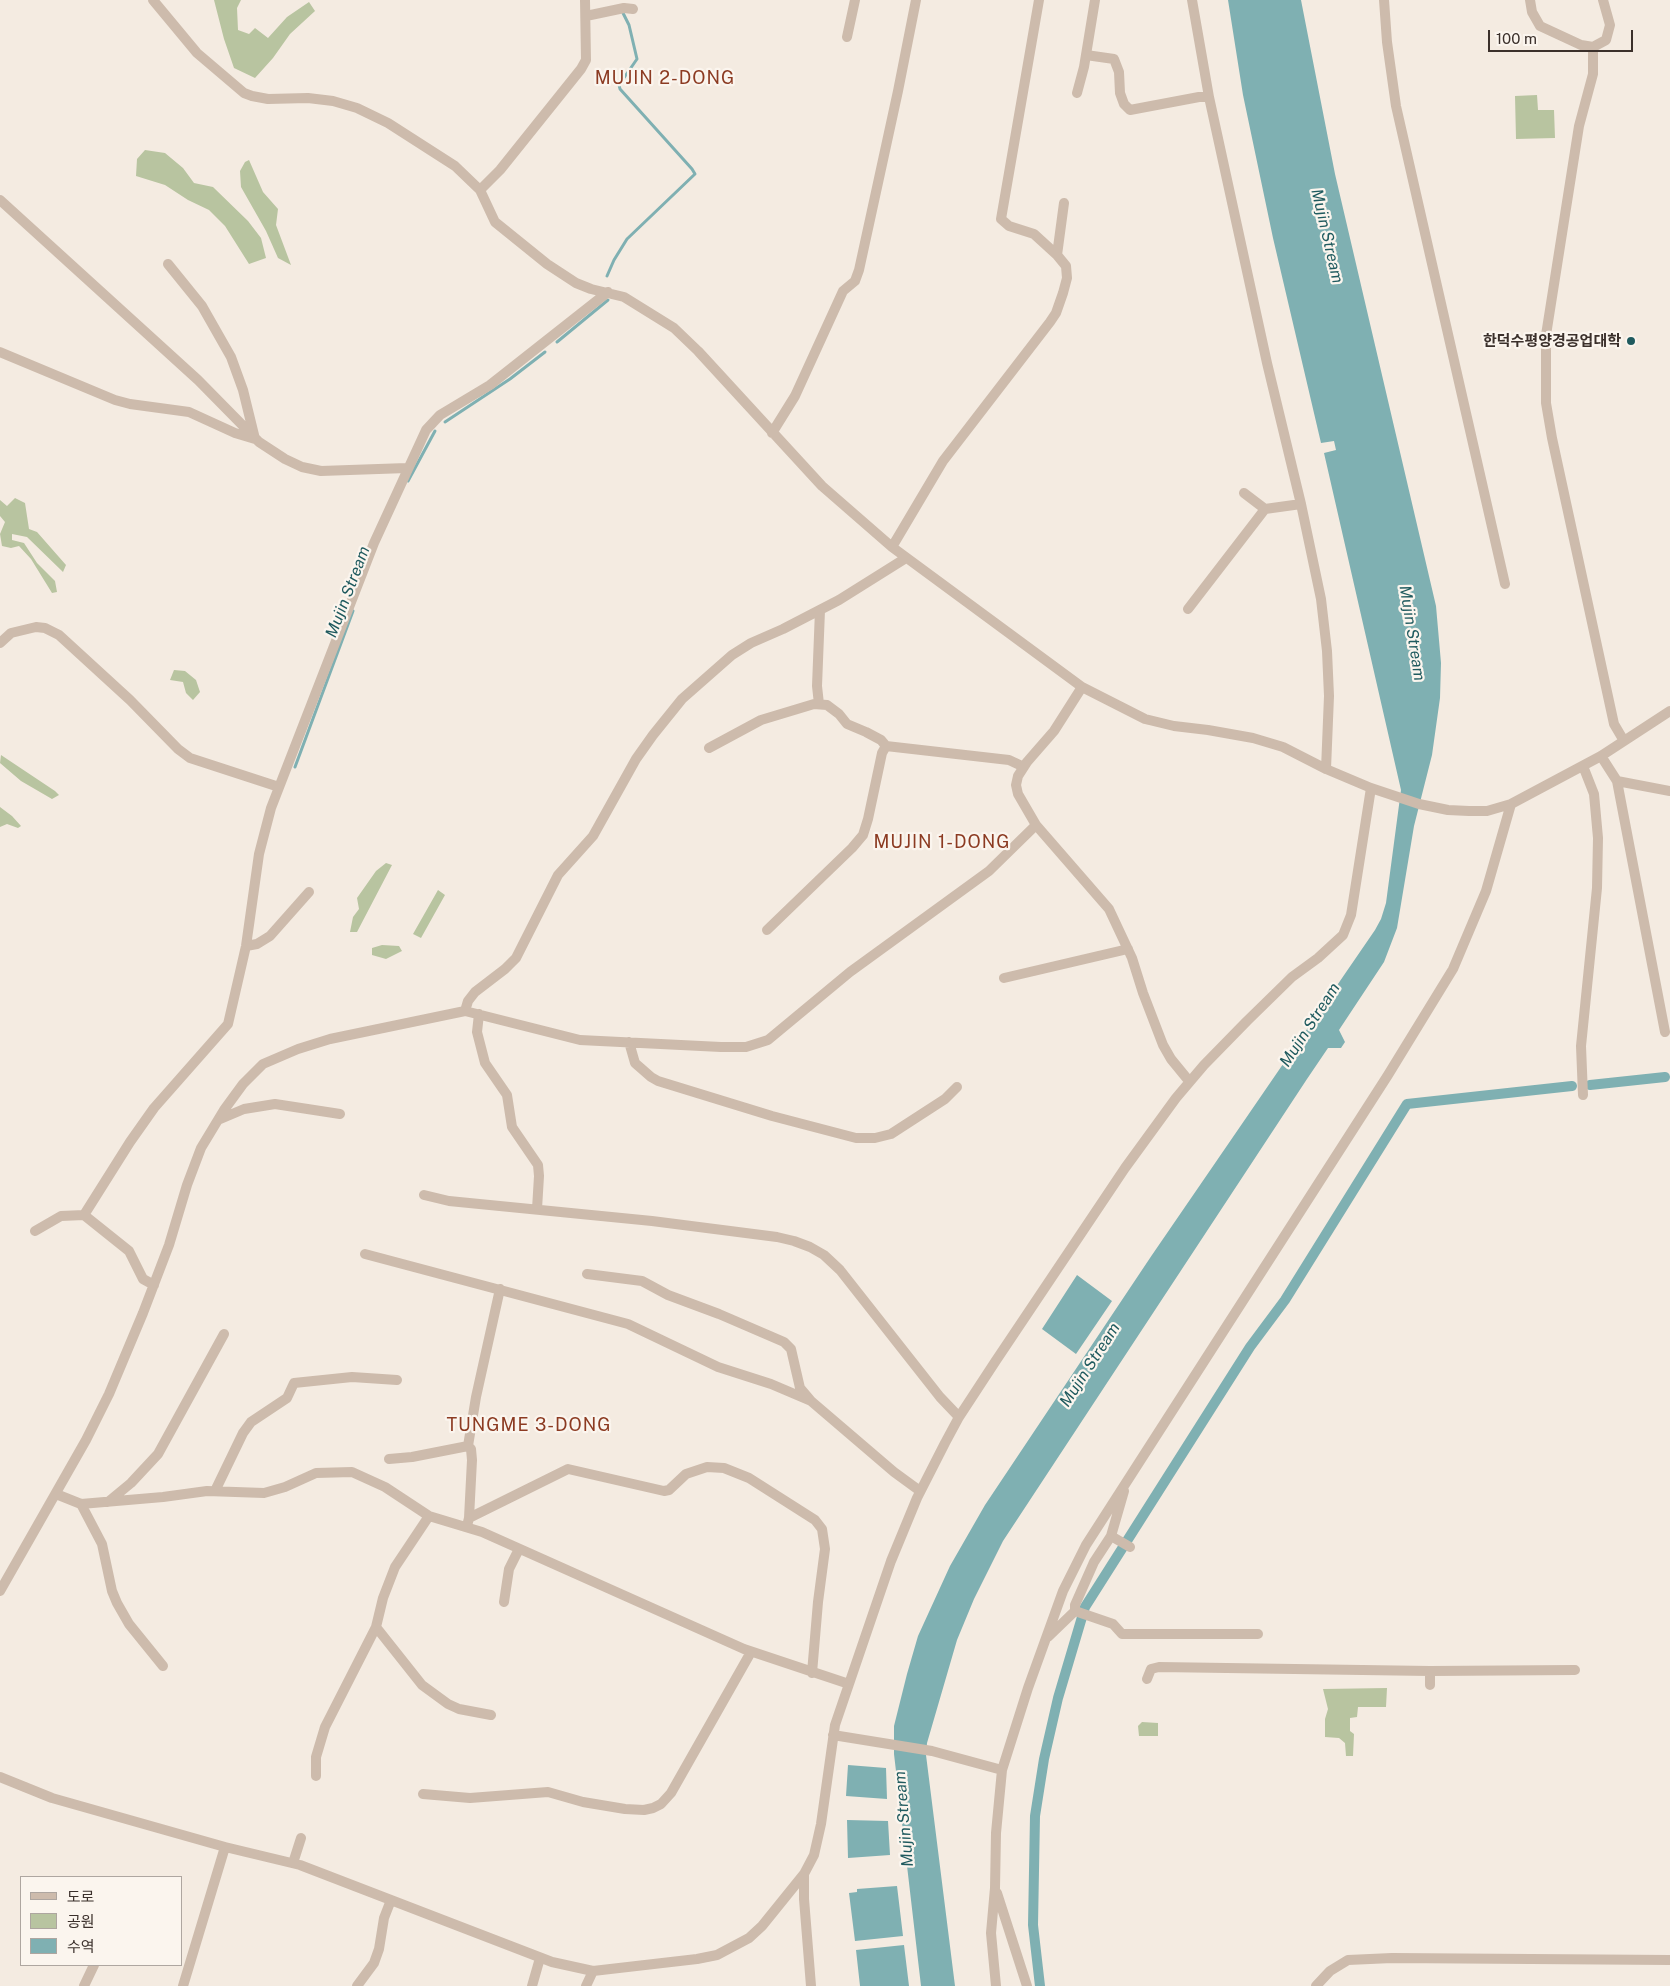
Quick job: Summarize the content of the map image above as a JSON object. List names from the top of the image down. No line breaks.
{"districts":["MUJIN 2-DONG","MUJIN 1-DONG","TUNGME 3-DONG"],"water":["Mujin Stream"],"places":["한덕수평양경공업대학"],"legend":["도로","공원","수역"],"scale_bar":"100 m"}
